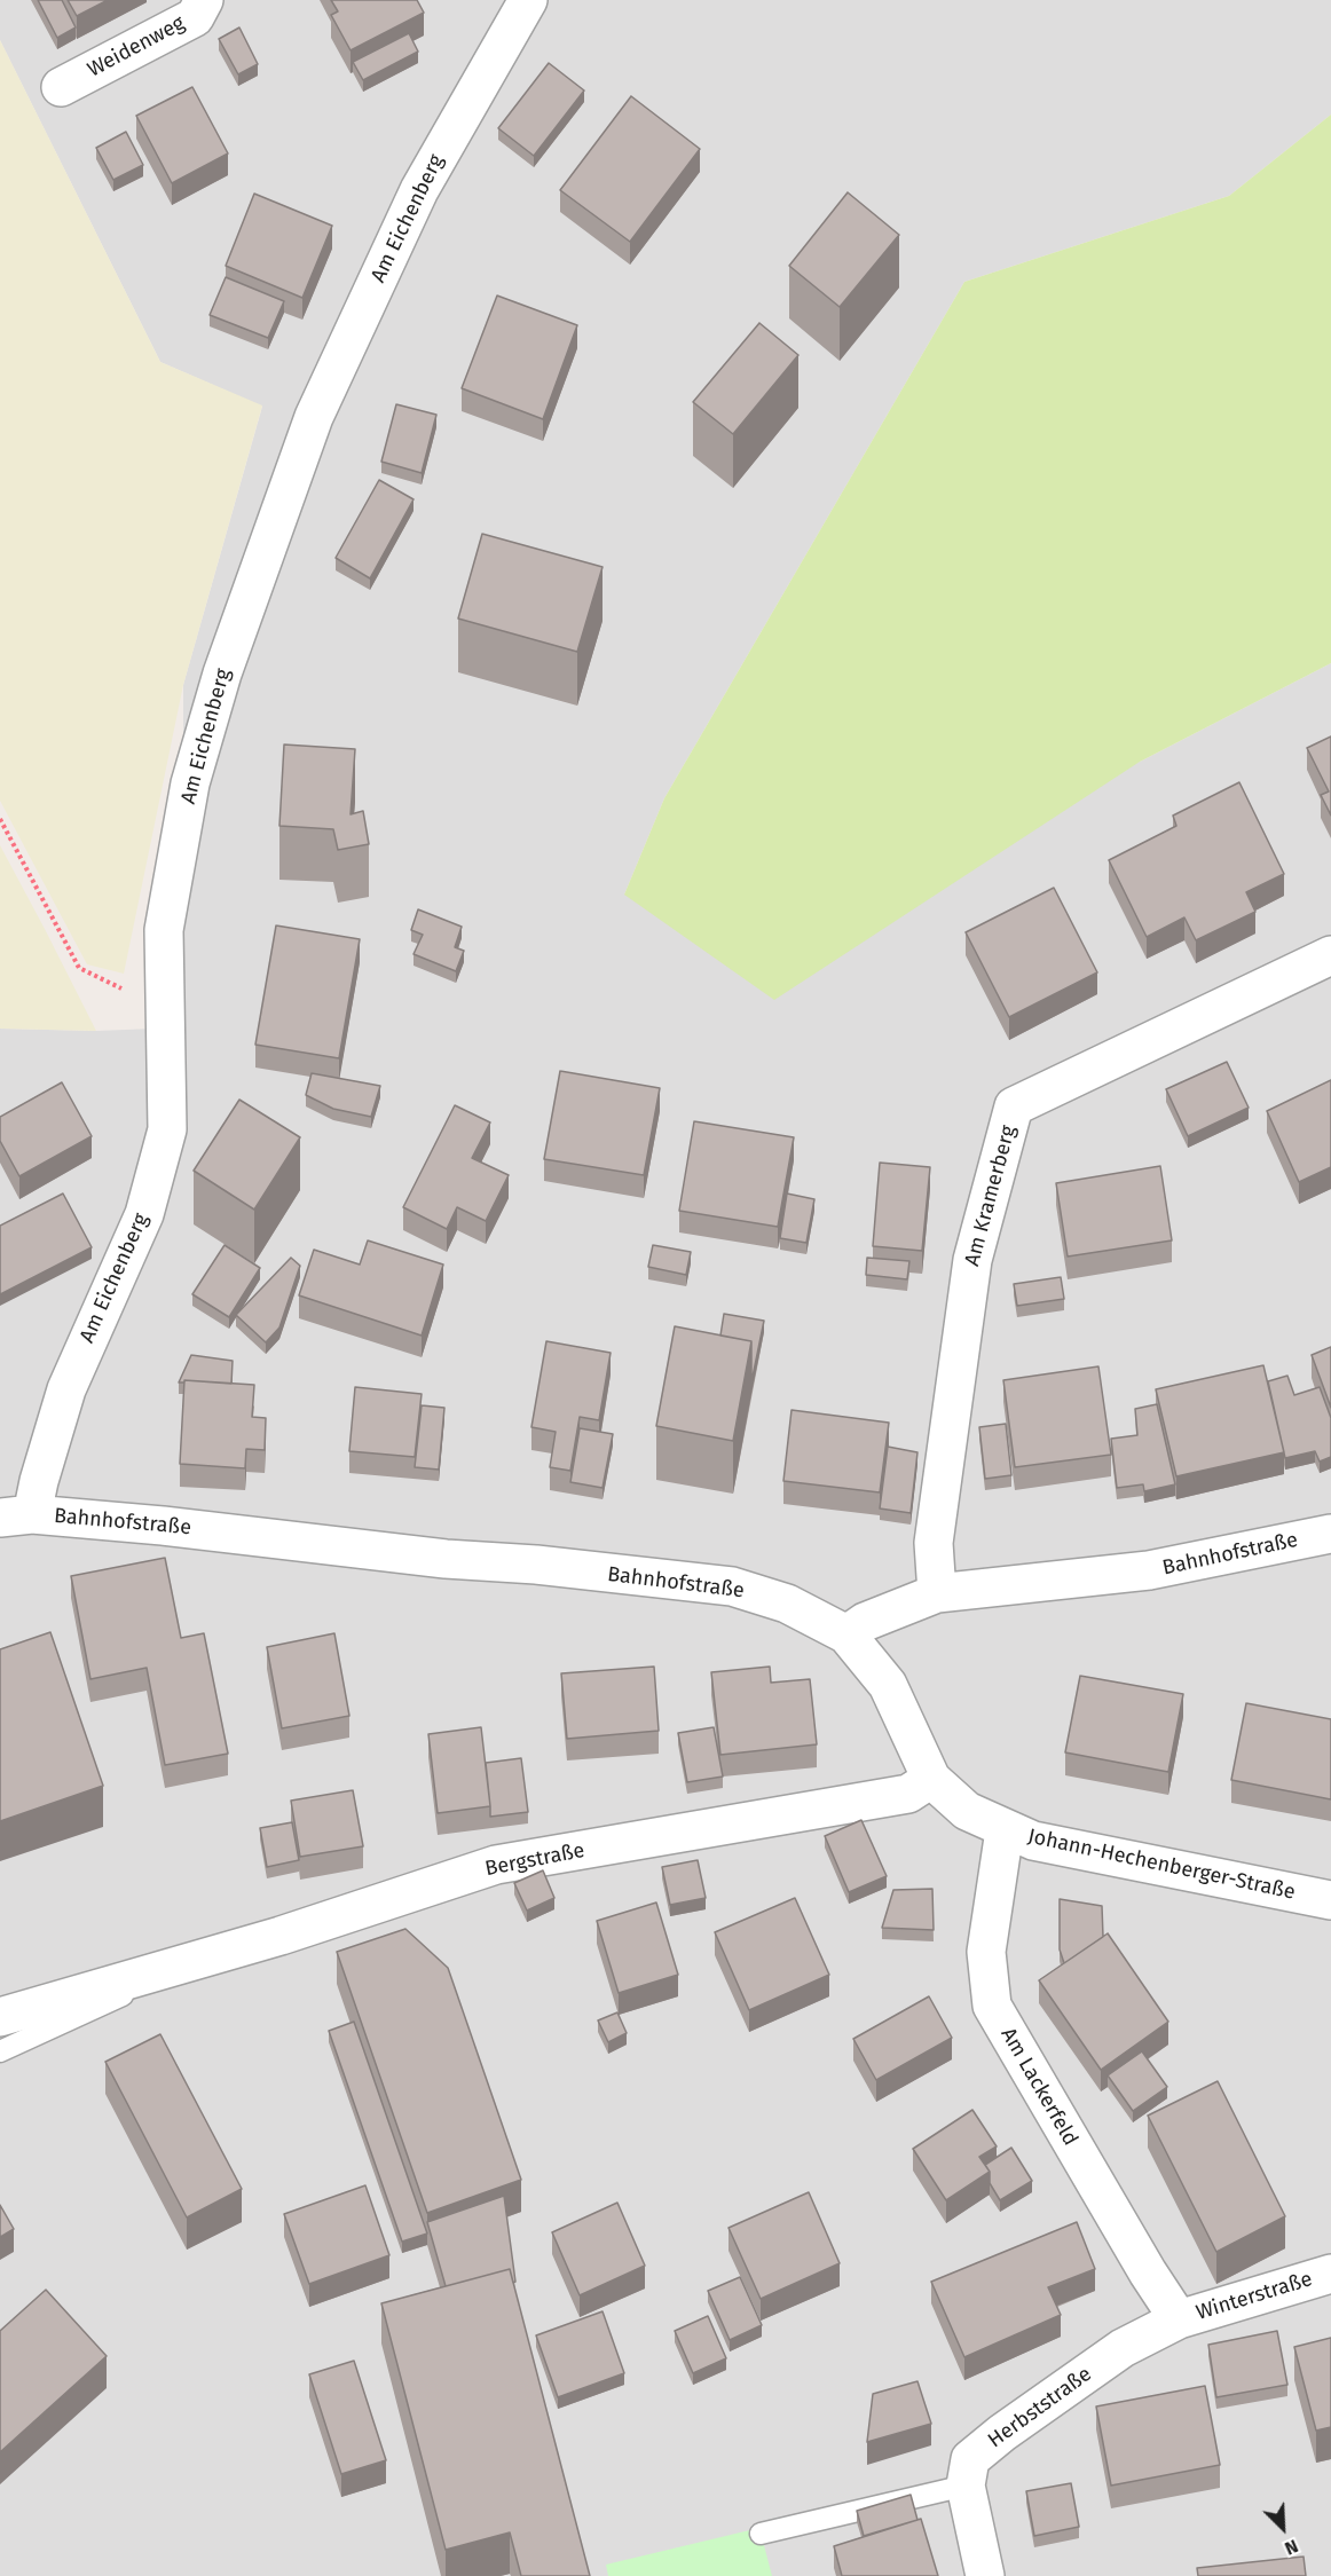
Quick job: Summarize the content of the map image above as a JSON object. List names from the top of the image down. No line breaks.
{"streets":{"street":["Weidenweg","Am Eichenberg","Am Kramerberg","Bahnhofstraße","Bergstraße","Johann-Hechenberger-Straße","Am Lackerfeld","Winterstraße","Herbststraße"]},"crossings":[["Am Eichenberg","Bahnhofstraße"],["Am Kramerberg","Bahnhofstraße"],["Bahnhofstraße","Johann-Hechenberger-Straße"],["Bergstraße","Johann-Hechenberger-Straße"],["Johann-Hechenberger-Straße","Am Lackerfeld"],["Am Lackerfeld","Winterstraße"],["Am Lackerfeld","Herbststraße"],["Winterstraße","Herbststraße"]],"north":"bottom right"}
